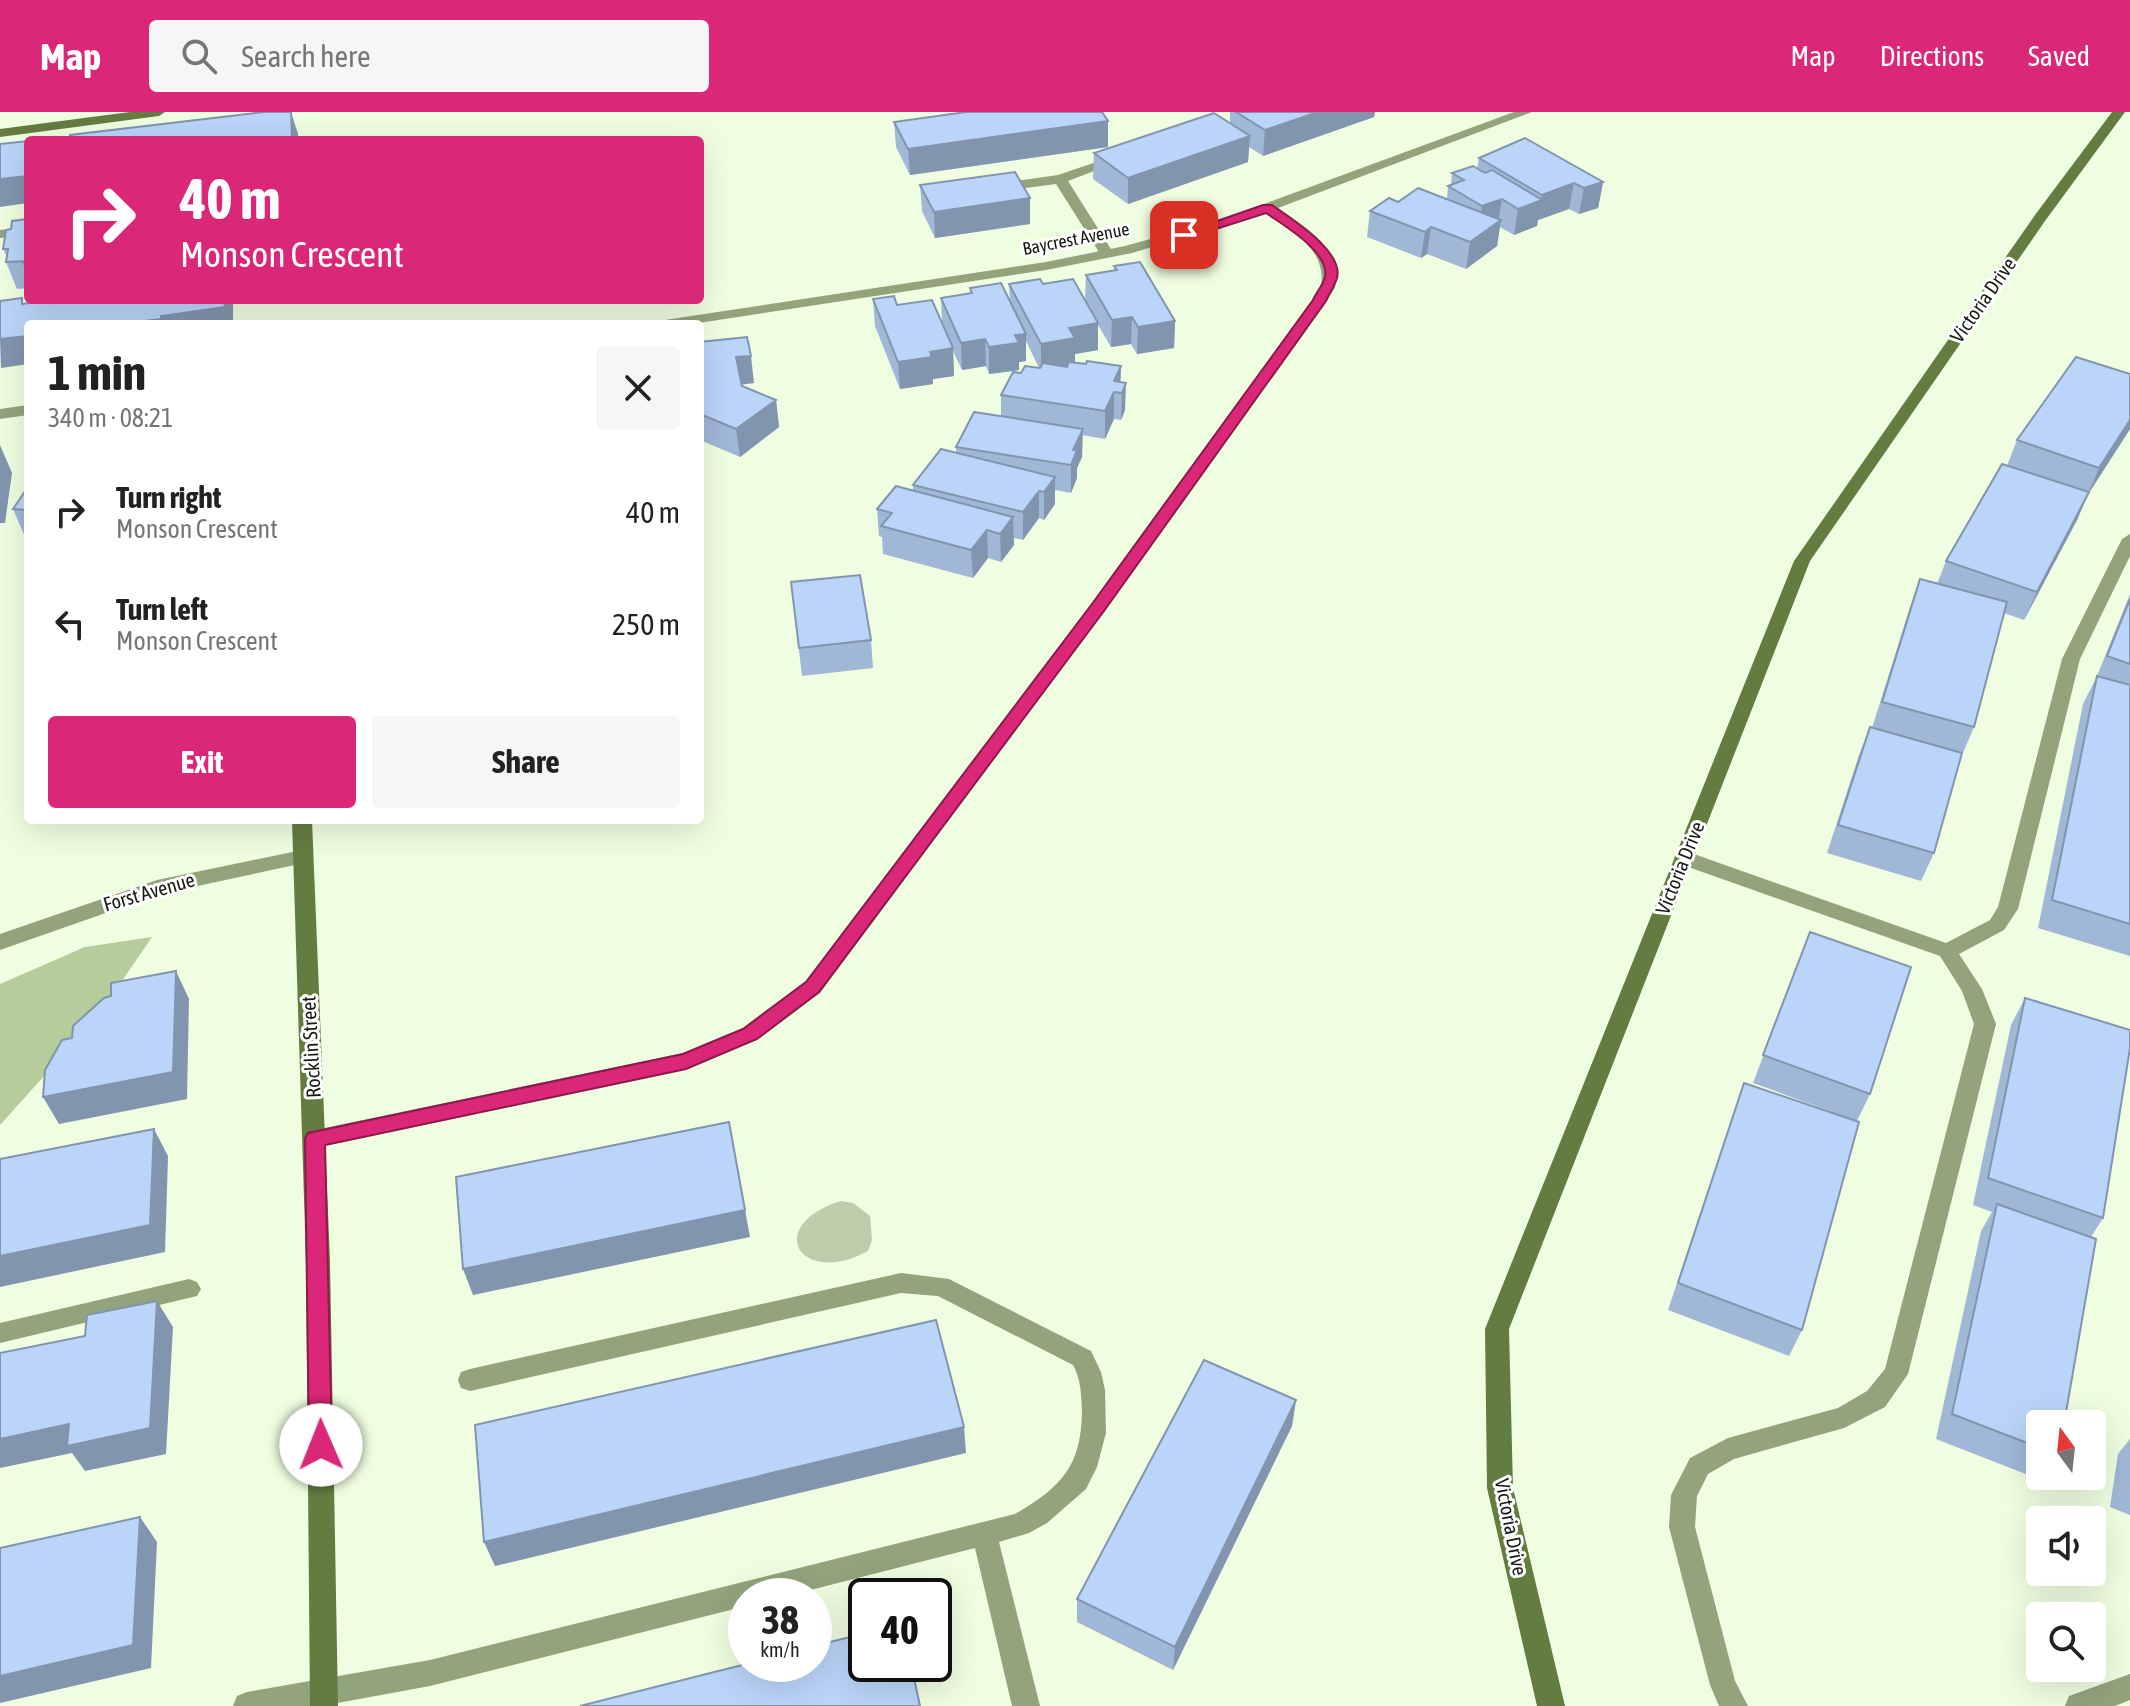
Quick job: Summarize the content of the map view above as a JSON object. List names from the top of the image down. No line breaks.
{"streets":{"street":["Baycrest Avenue","Victoria Drive","Forst Avenue","Rocklin Street"]},"crossings":[["Forst Avenue","Rocklin Street"]],"north":"top","page":{"header":"Map","search":"Search here","nav":["Map","Directions","Saved"],"turn":["40 m","Monson Crescent"],"heading":["1 min","340 m · 08:21"],"list":[{"name":"Turn right","note":"Monson Crescent","value":"40 m"},{"name":"Turn left","note":"Monson Crescent","value":"250 m"}],"buttons":["Exit","Share"],"speed":"38 km/h","limit":"40"}}
